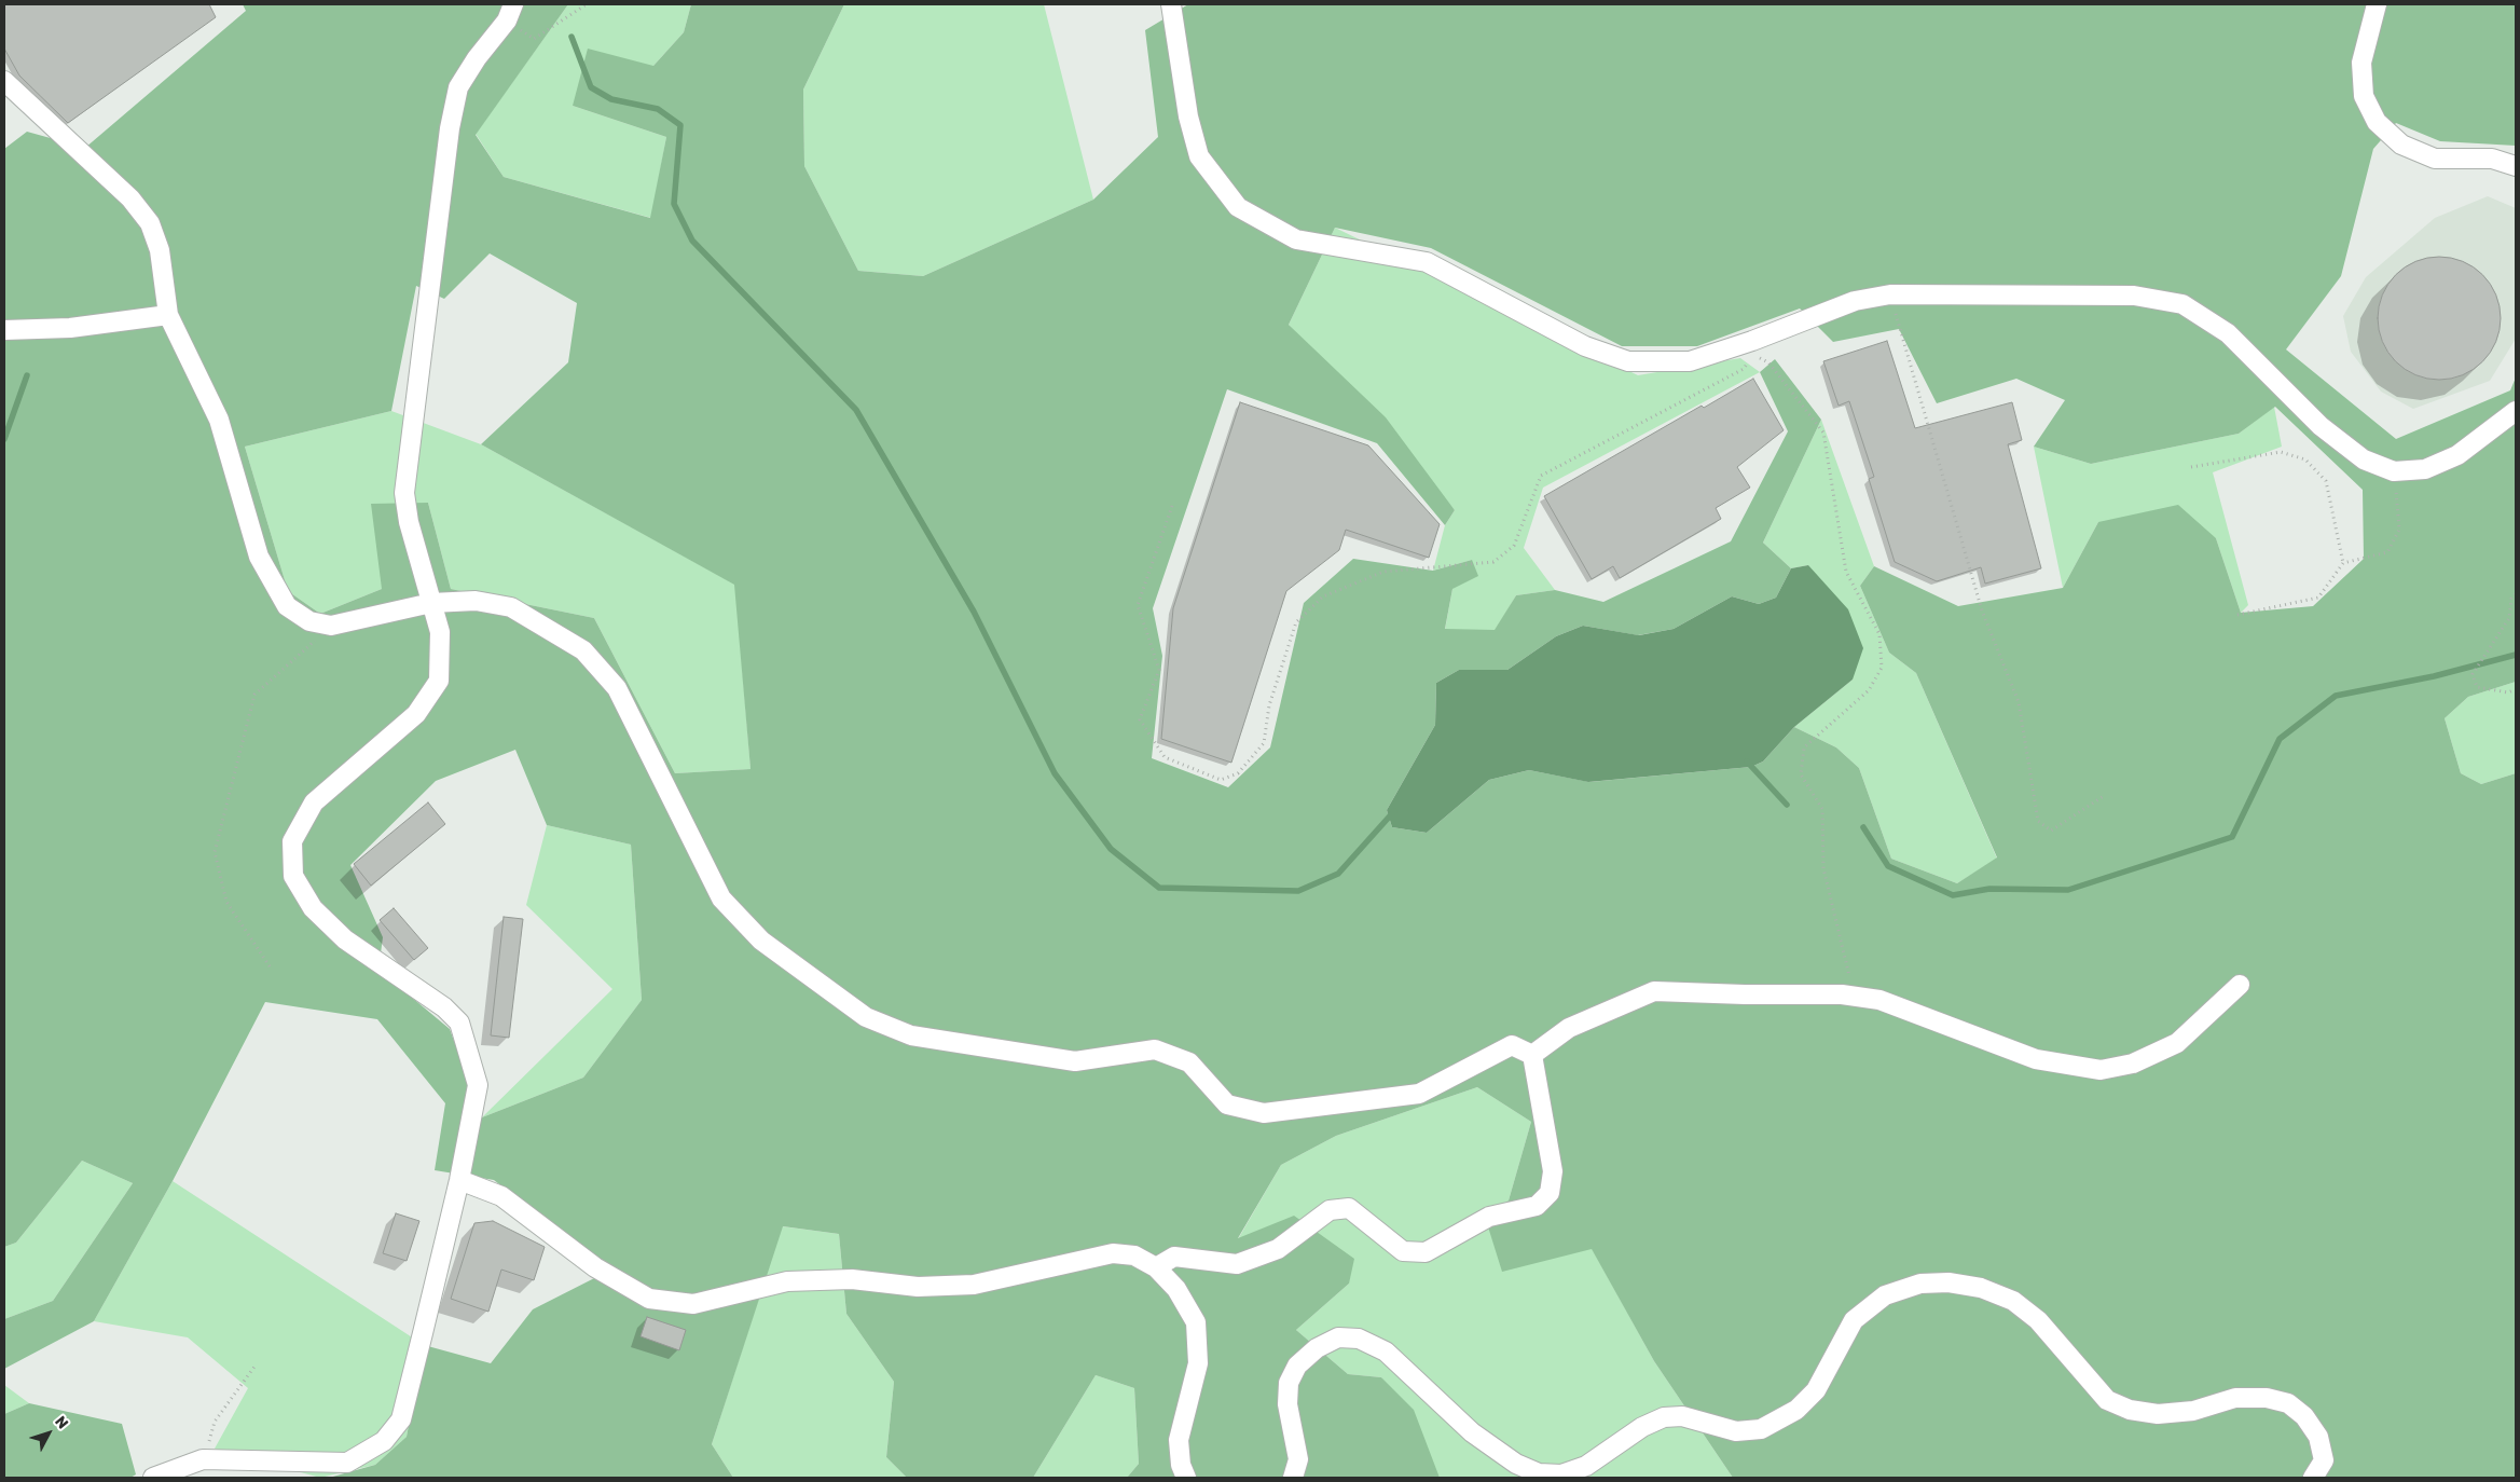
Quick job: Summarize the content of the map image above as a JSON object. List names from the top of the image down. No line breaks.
{"north":"top right"}
